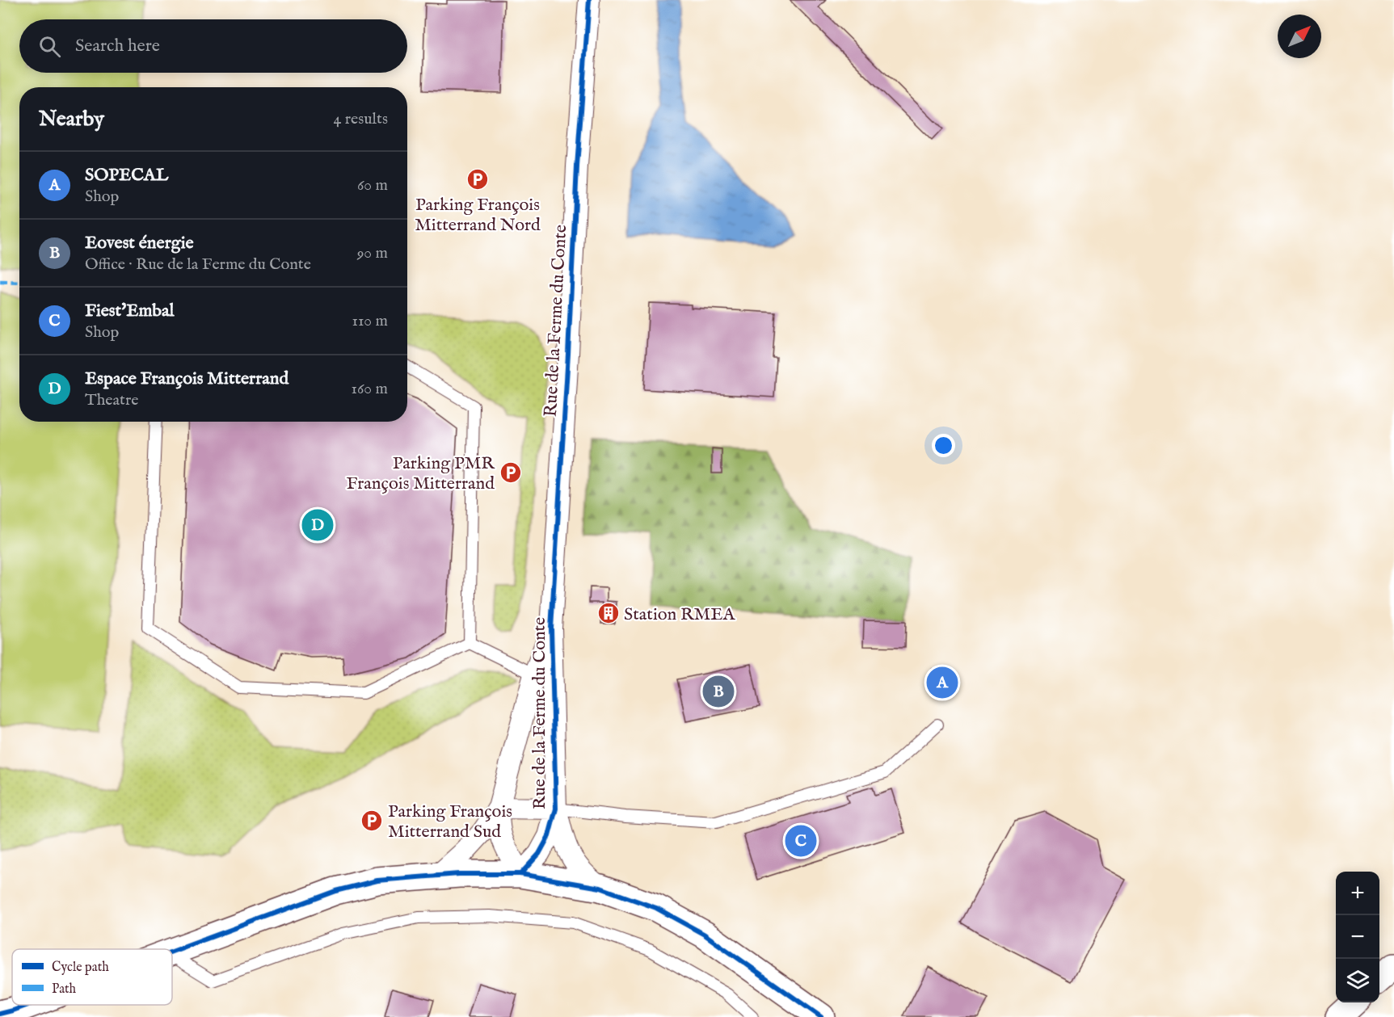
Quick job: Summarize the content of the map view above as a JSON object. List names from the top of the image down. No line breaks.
{"streets":{"street":["Rue de la Ferme du Conte"]},"places":{"parking":["Parking François Mitterrand Nord","Parking PMR François Mitterrand","Parking François Mitterrand Sud"],"building":["Station RMEA"]},"legend":["Cycle path","Path"],"north":"top right","page":{"search":"Search here","heading":["Nearby","4 results"],"list":[{"mark":"A","name":"SOPECAL","note":"Shop","value":"60 m"},{"mark":"B","name":"Eovest énergie","note":"Office · Rue de la Ferme du Conte","value":"90 m"},{"mark":"C","name":"Fiest'Embal","note":"Shop","value":"110 m"},{"mark":"D","name":"Espace François Mitterrand","note":"Theatre","value":"160 m"}],"pins":["D","A","B","C"],"map_buttons":["+","−"]}}
